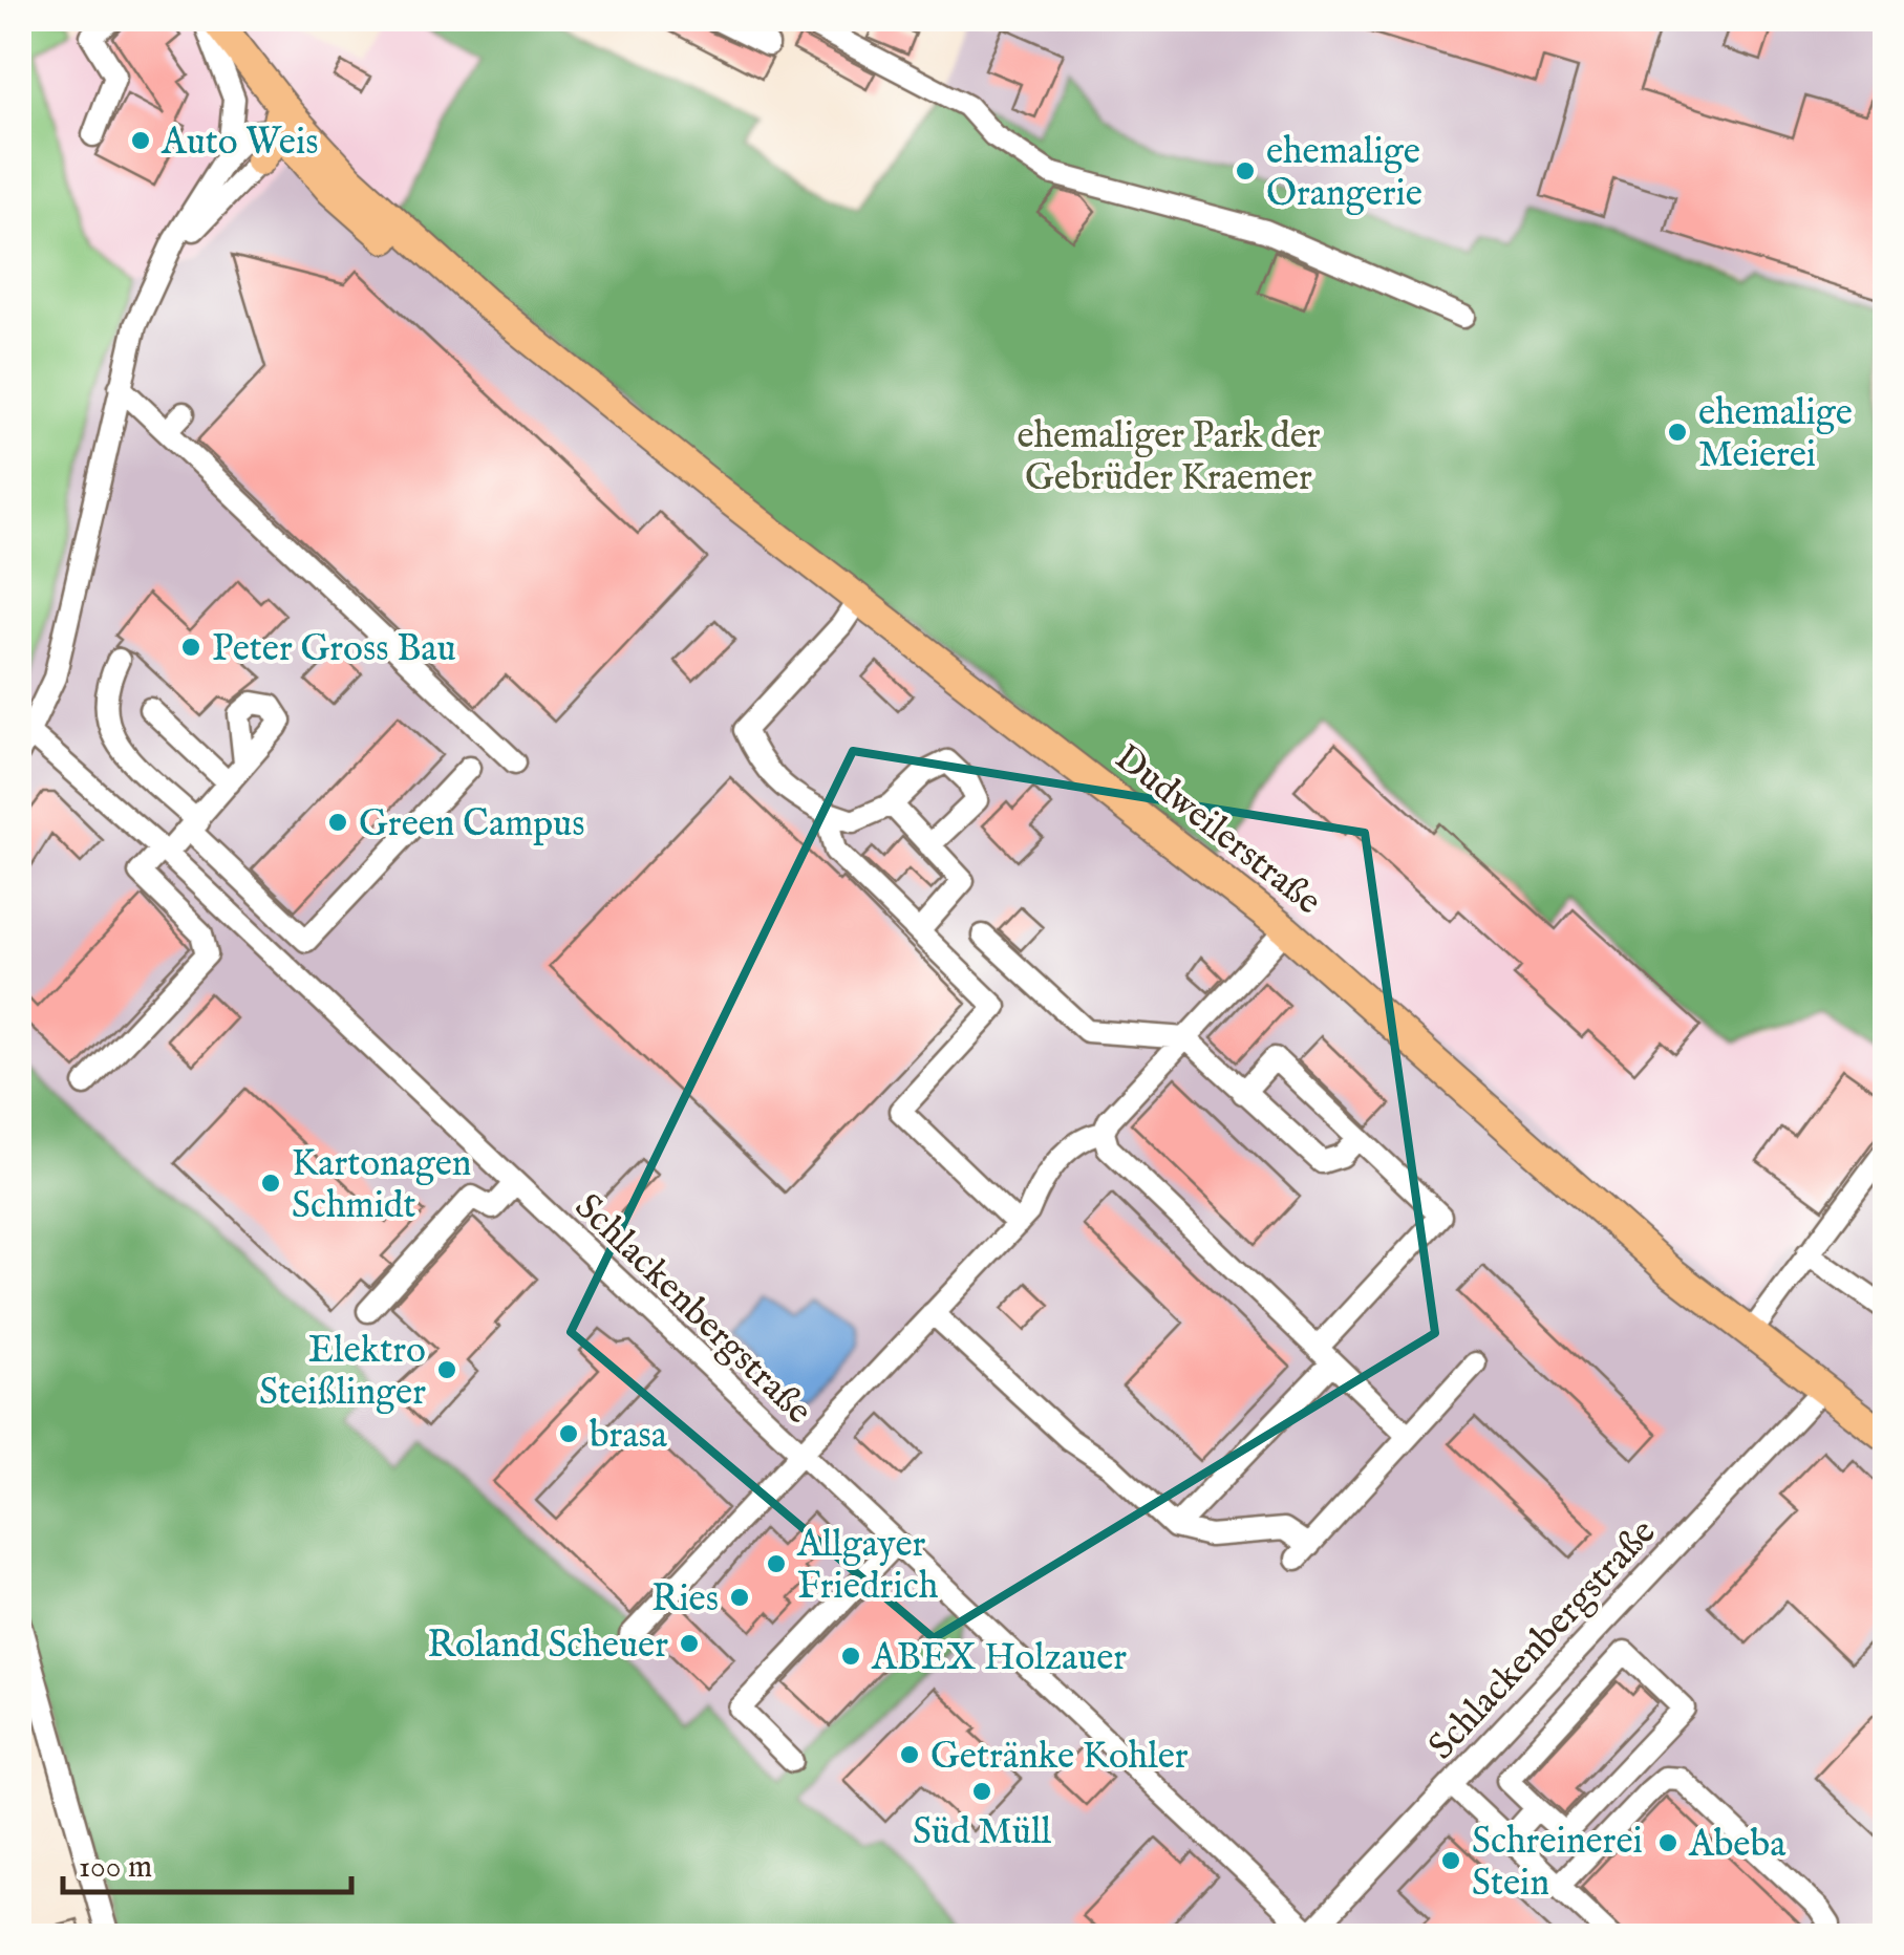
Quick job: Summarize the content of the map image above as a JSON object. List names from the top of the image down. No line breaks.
{"streets":{"main road":["Dudweilerstraße"],"street":["Schlackenbergstraße"]},"crossings":[["Dudweilerstraße","Schlackenbergstraße"]],"parks":["ehemaliger Park der Gebrüder Kraemer"],"places":["Auto Weis","ehemalige Orangerie","ehemalige Meierei","Peter Gross Bau","Green Campus","Kartonagen Schmidt","Elektro Steißlinger","brasa","Allgayer Friedrich","Ries","Roland Scheuer","ABEX Holzauer","Getränke Kohler","Süd Müll","Abeba","Schreinerei Stein"],"scale_bar":"100 m"}
